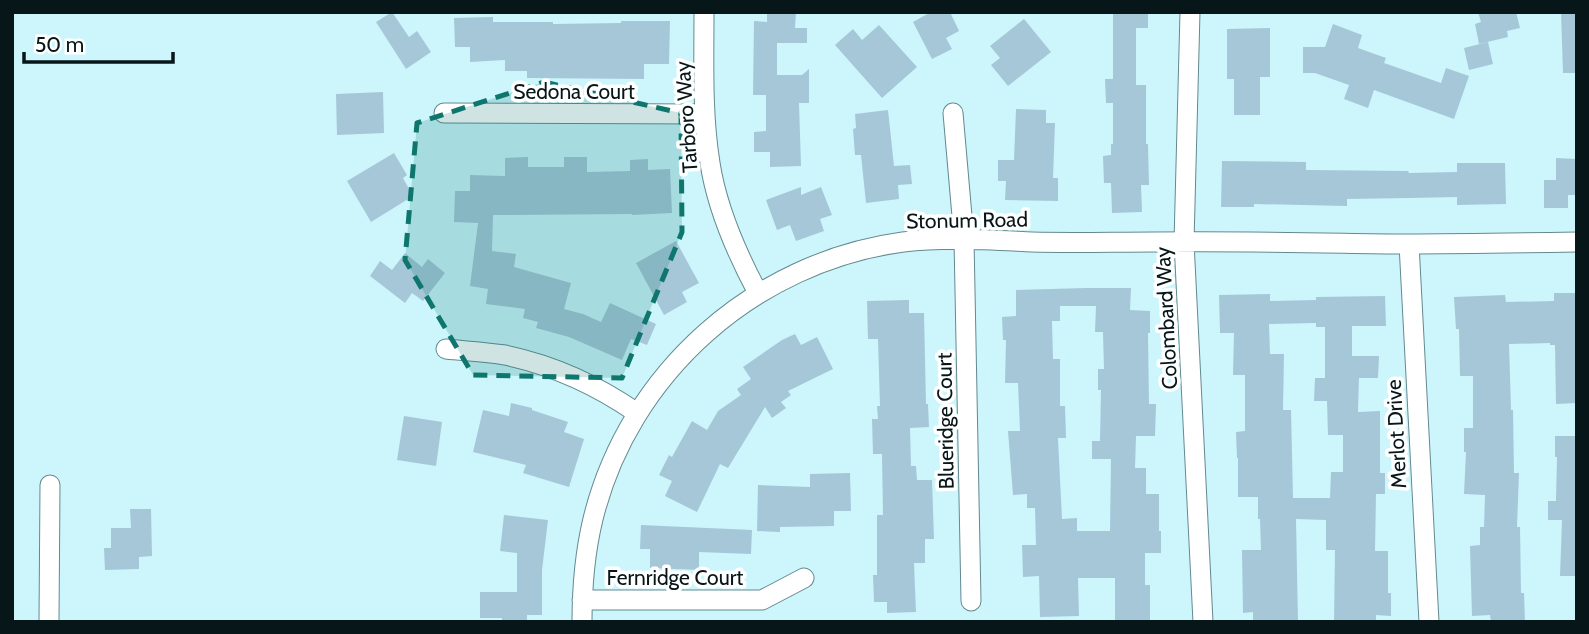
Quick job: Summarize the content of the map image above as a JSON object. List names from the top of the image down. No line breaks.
{"streets":{"street":["Sedona Court","Tarboro Way","Stonum Road","Colombard Way","Blueridge Court","Merlot Drive","Fernridge Court"]},"crossings":[["Sedona Court","Tarboro Way"],["Tarboro Way","Stonum Road"],["Stonum Road","Colombard Way"],["Stonum Road","Blueridge Court"],["Stonum Road","Merlot Drive"],["Stonum Road","Fernridge Court"]],"scale_bar":"50 m"}
